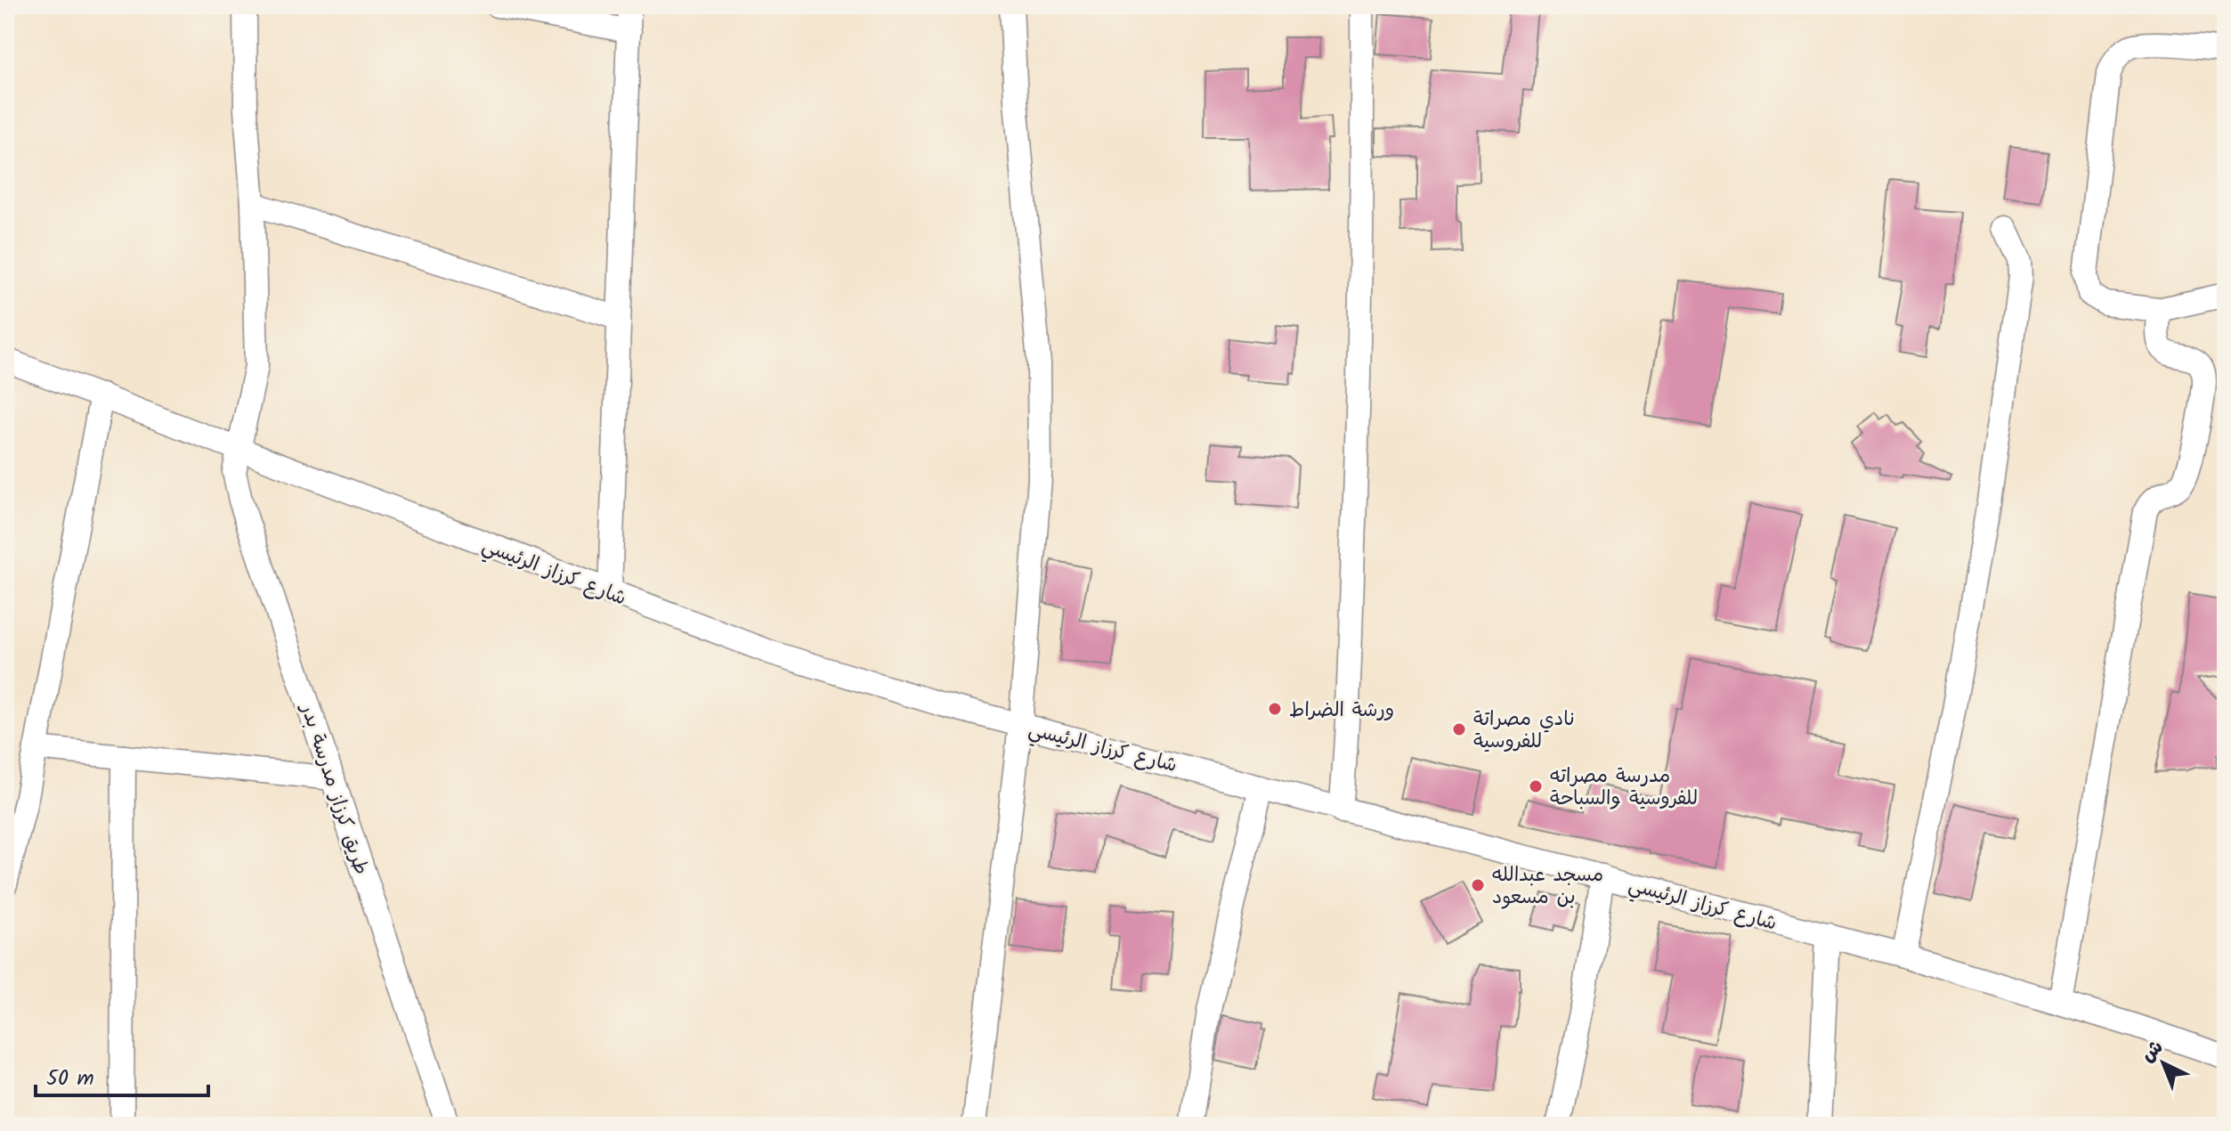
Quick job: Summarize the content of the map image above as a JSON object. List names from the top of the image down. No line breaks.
{"streets":{"street":["شارع كرزاز الرئيسي","طريق كرزاز مدرسة بدر"]},"crossings":[["شارع كرزاز الرئيسي","طريق كرزاز مدرسة بدر"]],"places":["ورشة الضراط","نادي مصراتة للفروسية","مدرسة مصراته للفروسية والسباحة","مسجد عبدالله بن مسعود"],"scale_bar":"50 m","north":"top left"}
